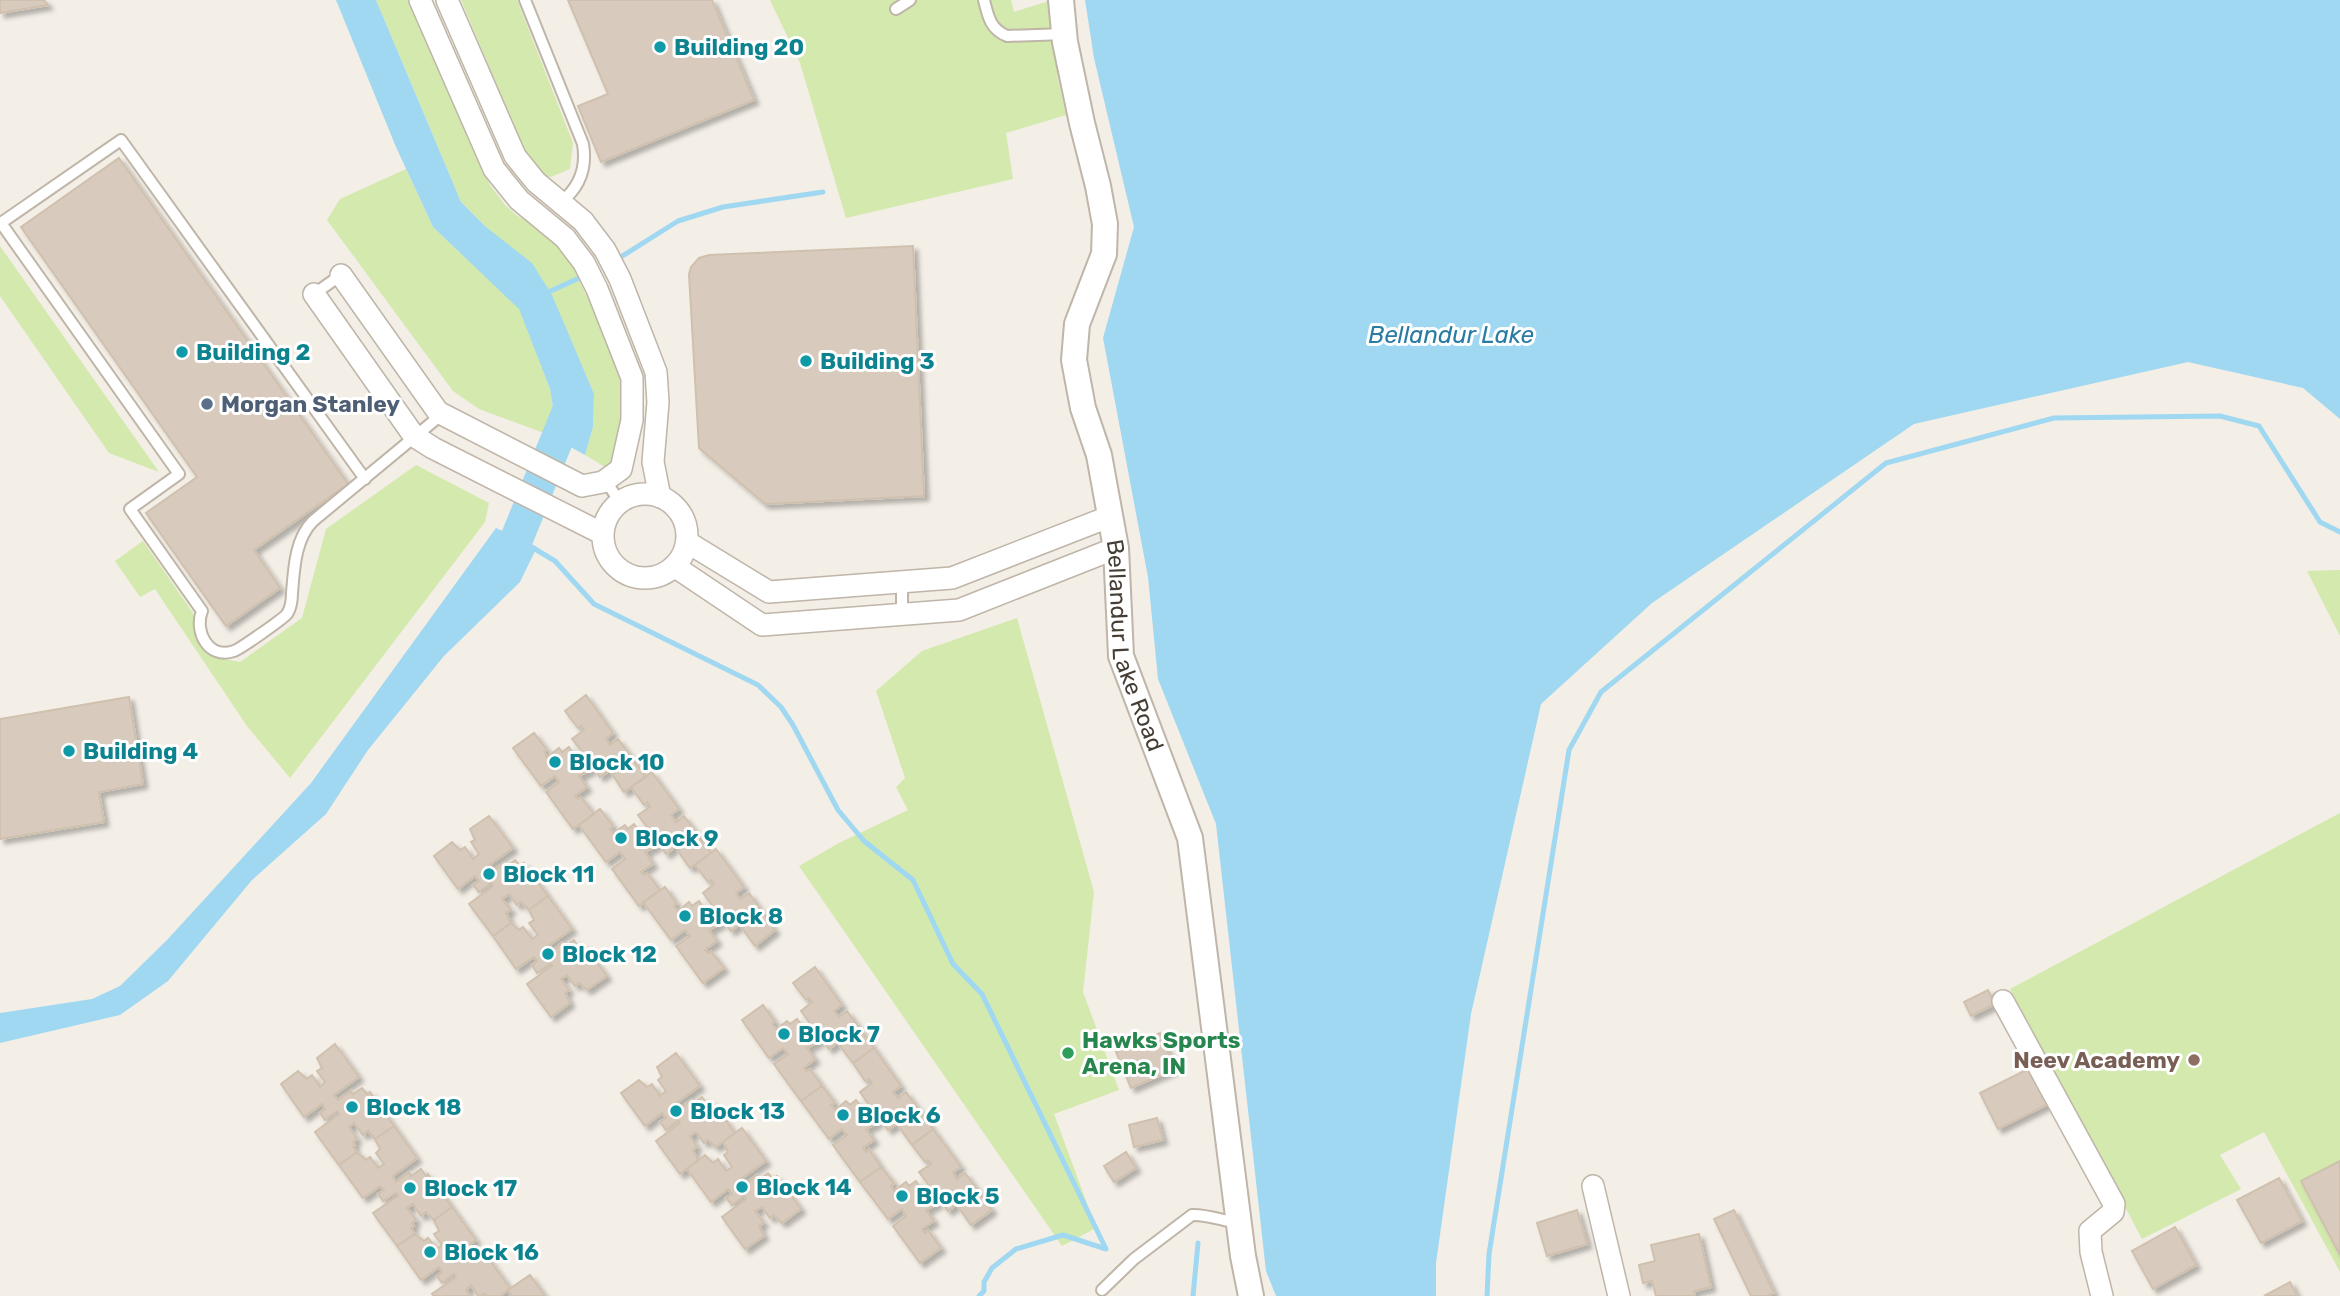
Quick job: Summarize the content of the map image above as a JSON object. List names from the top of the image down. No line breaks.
{"streets":{"street":["Bellandur Lake Road"]},"water":["Bellandur Lake"],"places":["Building 20","Building 2","Building 3","Morgan Stanley","Building 4","Block 10","Block 9","Block 11","Block 8","Block 12","Block 7","Hawks Sports Arena, IN","Neev Academy","Block 18","Block 13","Block 6","Block 14","Block 17","Block 5","Block 16"]}
